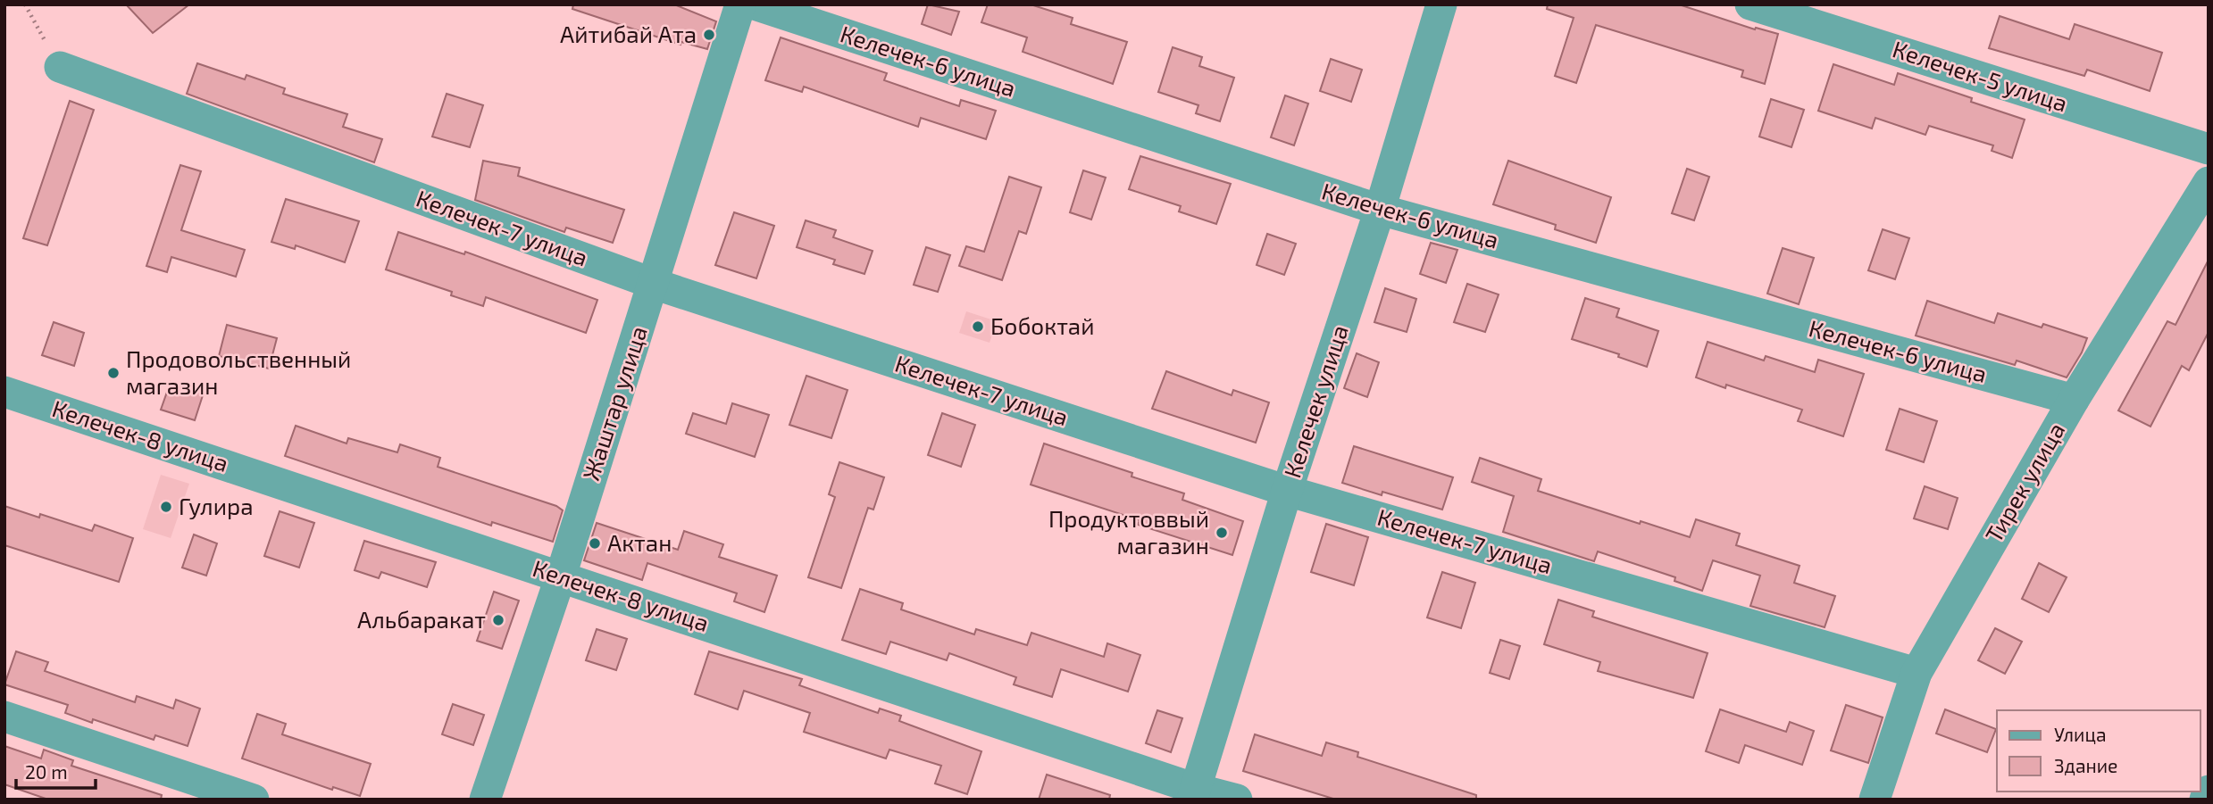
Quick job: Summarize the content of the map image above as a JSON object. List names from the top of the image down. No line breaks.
{"streets":{"street":["Келечек-6 улица","Келечек-5 улица","Келечек-7 улица","Келечек улица","Жаштар улица","Келечек-8 улица","Тирек улица"]},"crossings":[["Келечек-6 улица","Келечек улица"],["Келечек-6 улица","Тирек улица"],["Келечек-7 улица","Келечек улица"],["Келечек-7 улица","Жаштар улица"],["Келечек-7 улица","Тирек улица"],["Келечек улица","Келечек-8 улица"],["Жаштар улица","Келечек-8 улица"]],"places":["Айтибай Ата","Бобоктай","Продовольственный магазин","Гулира","Продуктоввый магазин","Актан","Альбаракат"],"legend":["Улица","Здание"],"scale_bar":"20 m"}
